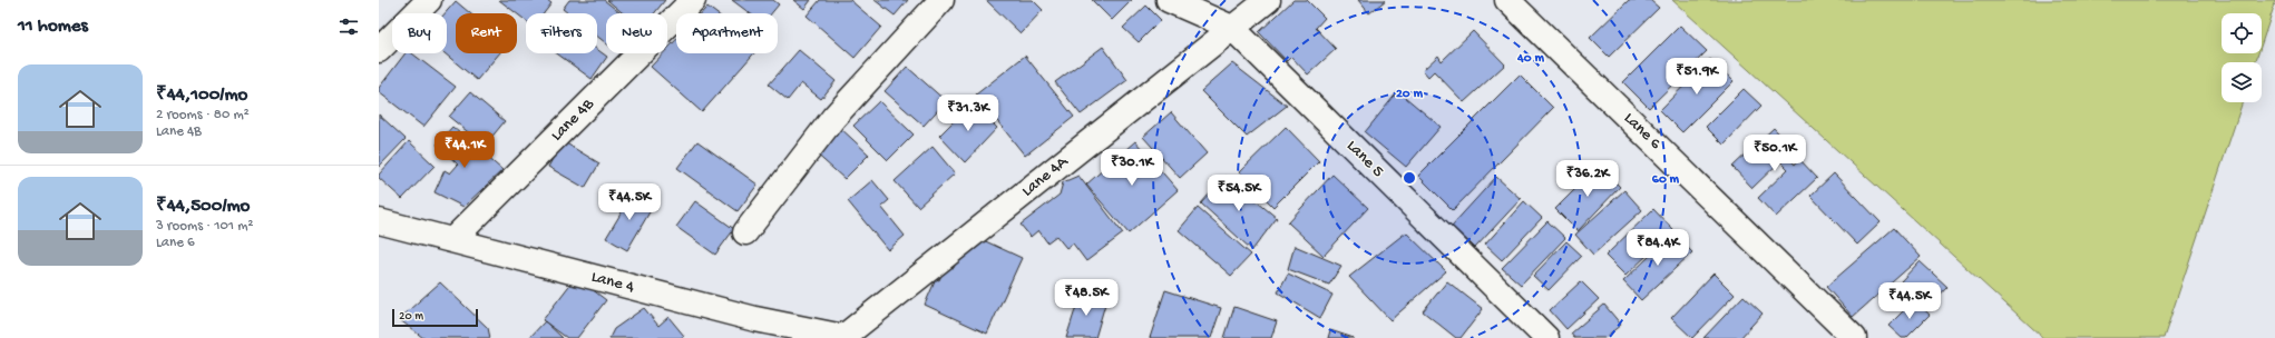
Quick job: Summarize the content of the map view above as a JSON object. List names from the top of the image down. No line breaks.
{"streets":{"street":["Lane 4B","Lane 6","Lane 5","Lane 4A","Lane 4"]},"crossings":[["Lane 4B","Lane 4"],["Lane 5","Lane 4A"],["Lane 4A","Lane 4"]],"scale_bar":"20 m","page":{"heading":"11 homes","chip":["Buy","Rent","Filters","New","Apartment"],"list":[{"name":"₹44,100/mo","note":"2 rooms · 80 m² · Lane 4B"},{"name":"₹44,500/mo","note":"3 rooms · 101 m² · Lane 6"}],"price":["₹51.9K","₹31.3K","₹44.1K","₹50.1K","₹30.1K","₹36.2K","₹54.5K","₹44.5K","₹84.4K","₹48.5K","₹44.5K"],"scale":"20 m"},"rings":["40 m","20 m","60 m"]}
